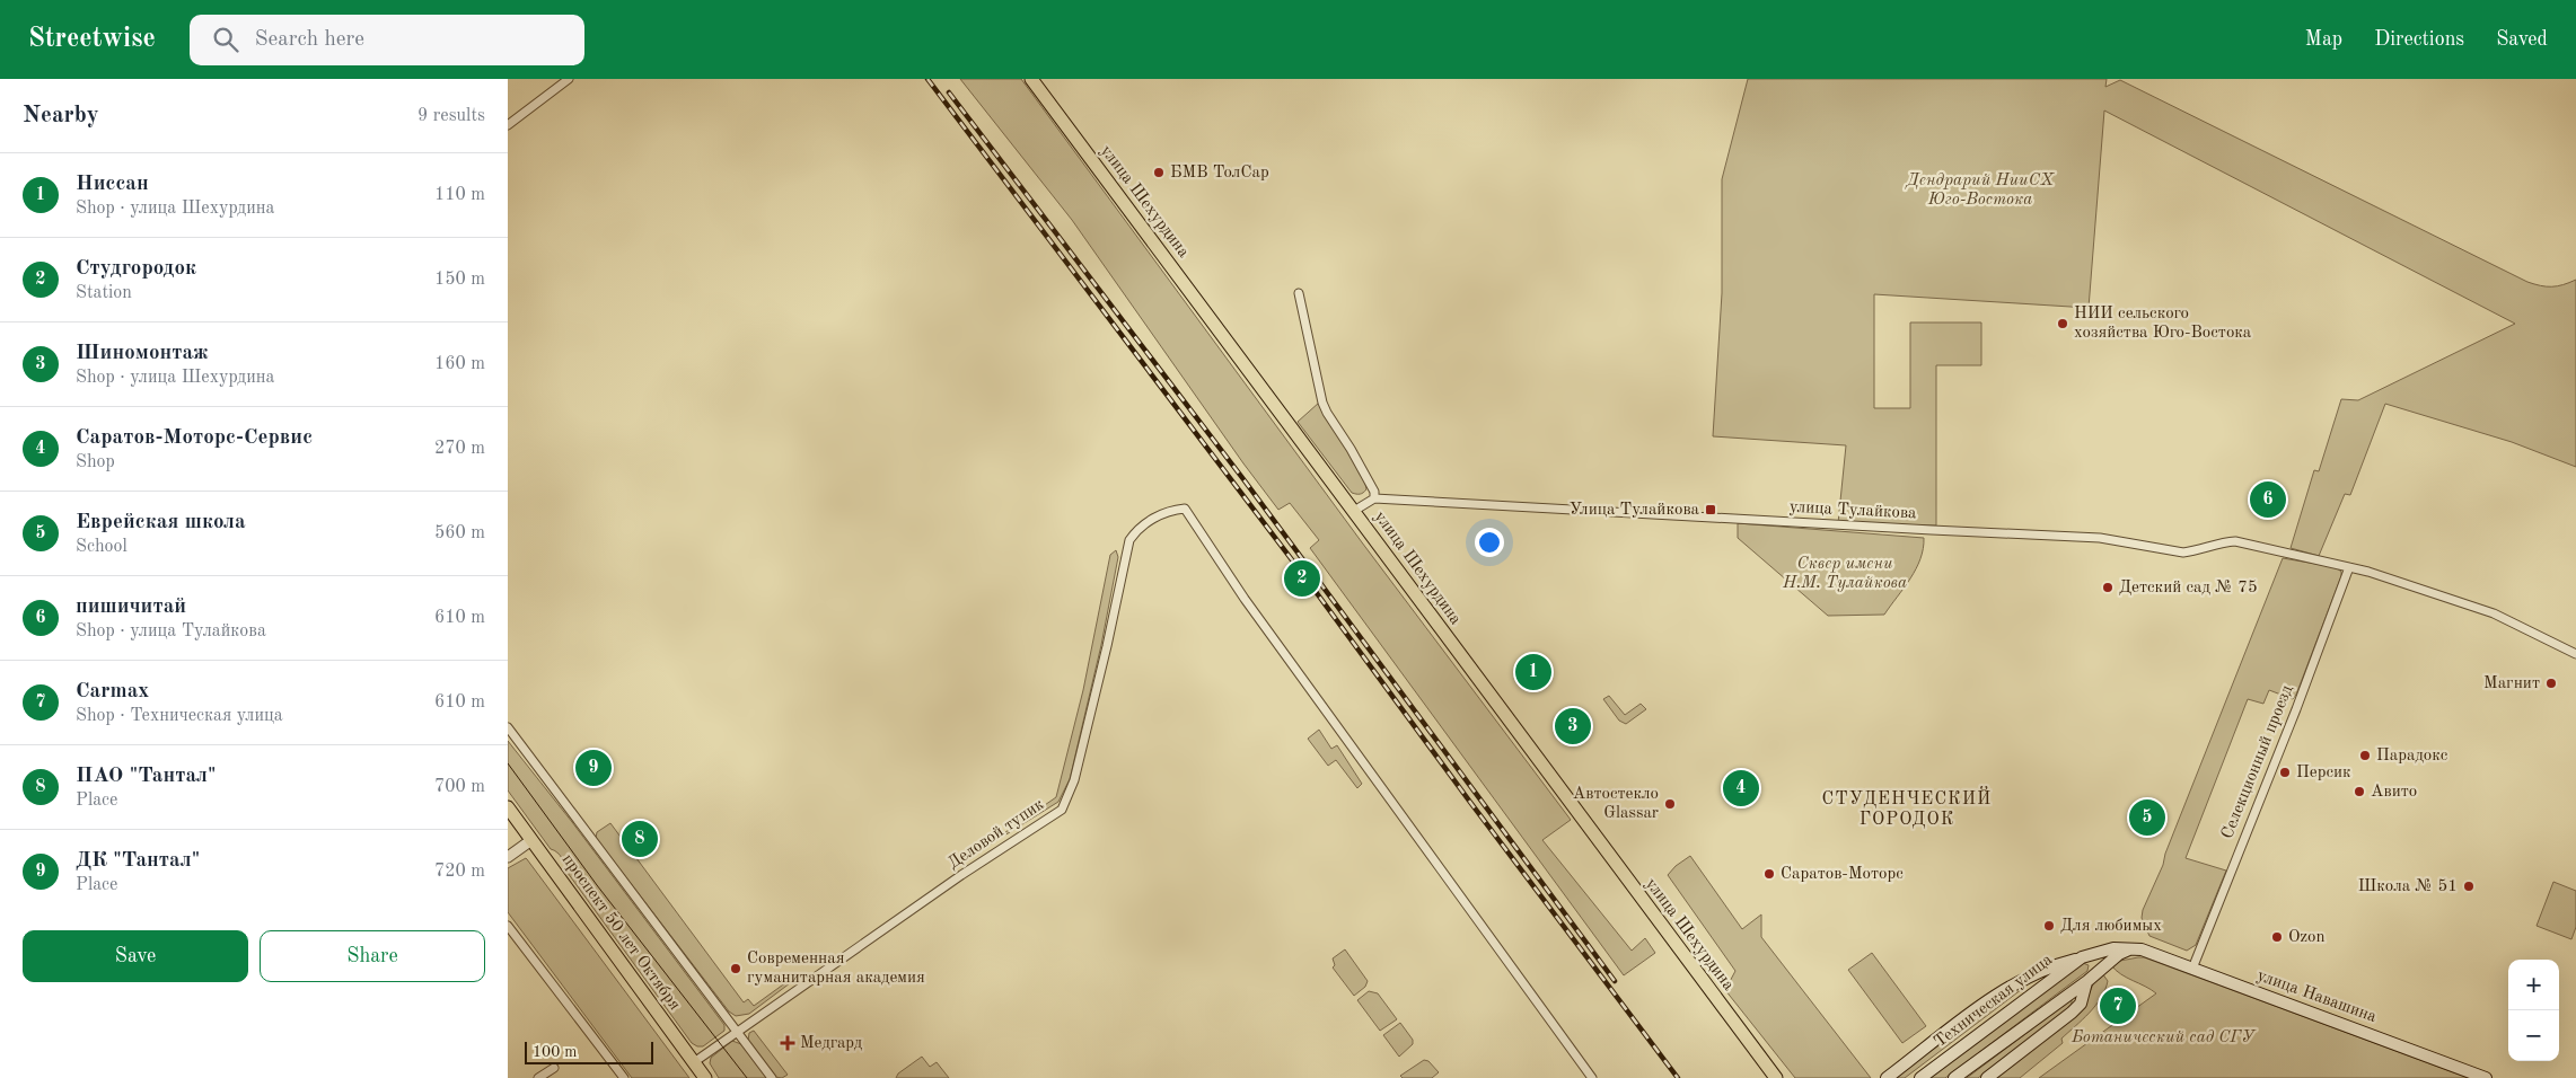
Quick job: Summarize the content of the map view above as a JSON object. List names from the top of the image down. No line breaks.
{"streets":{"main road":["улица Шехурдина","проспект 50 лет Октября","улица Навашина","Техническая улица"],"street":["улица Тулайкова","Селекционный проезд","Деловой тупик"]},"crossings":[["улица Тулайкова","Селекционный проезд"],["Селекционный проезд","улица Навашина"],["Деловой тупик","проспект 50 лет Октября"],["улица Навашина","Техническая улица"]],"districts":["СТУДЕНЧЕСКИЙ ГОРОДОК"],"parks":["Дендрарий НииСХ Юго-Востока","Сквер имени Н.М. Тулайкова","Ботанический сад СГУ"],"places":{"other":["БМВ ТолСар","НИИ сельского хозяйства Юго-Востока","Детский сад № 75","Магнит","Парадокс","Персик","Авито","Автостекло Glassar","Саратов-Моторс","Школа № 51","Для любимых","Ozon","Современная гуманитарная академия"],"transit":["Улица Тулайкова"],"health":["Медгард"]},"scale_bar":"100 m","page":{"header":"Streetwise","search":"Search here","nav":["Map","Directions","Saved"],"heading":["Nearby","9 results"],"list":[{"mark":"1","name":"Ниссан","note":"Shop · улица Шехурдина","value":"110 m"},{"mark":"2","name":"Студгородок","note":"Station","value":"150 m"},{"mark":"3","name":"Шиномонтаж","note":"Shop · улица Шехурдина","value":"160 m"},{"mark":"4","name":"Саратов-Моторс-Сервис","note":"Shop","value":"270 m"},{"mark":"5","name":"Еврейская школа","note":"School","value":"560 m"},{"mark":"6","name":"пишичитай","note":"Shop · улица Тулайкова","value":"610 m"},{"mark":"7","name":"Carmax","note":"Shop · Техническая улица","value":"610 m"},{"mark":"8","name":"ПАО \"Тантал\"","note":"Place","value":"700 m"},{"mark":"9","name":"ДК \"Тантал\"","note":"Place","value":"720 m"}],"pins":["6","2","1","3","9","4","5","8","7"],"buttons":["Save","Share"],"map_buttons":["+","−"],"scale":"100 m"}}
